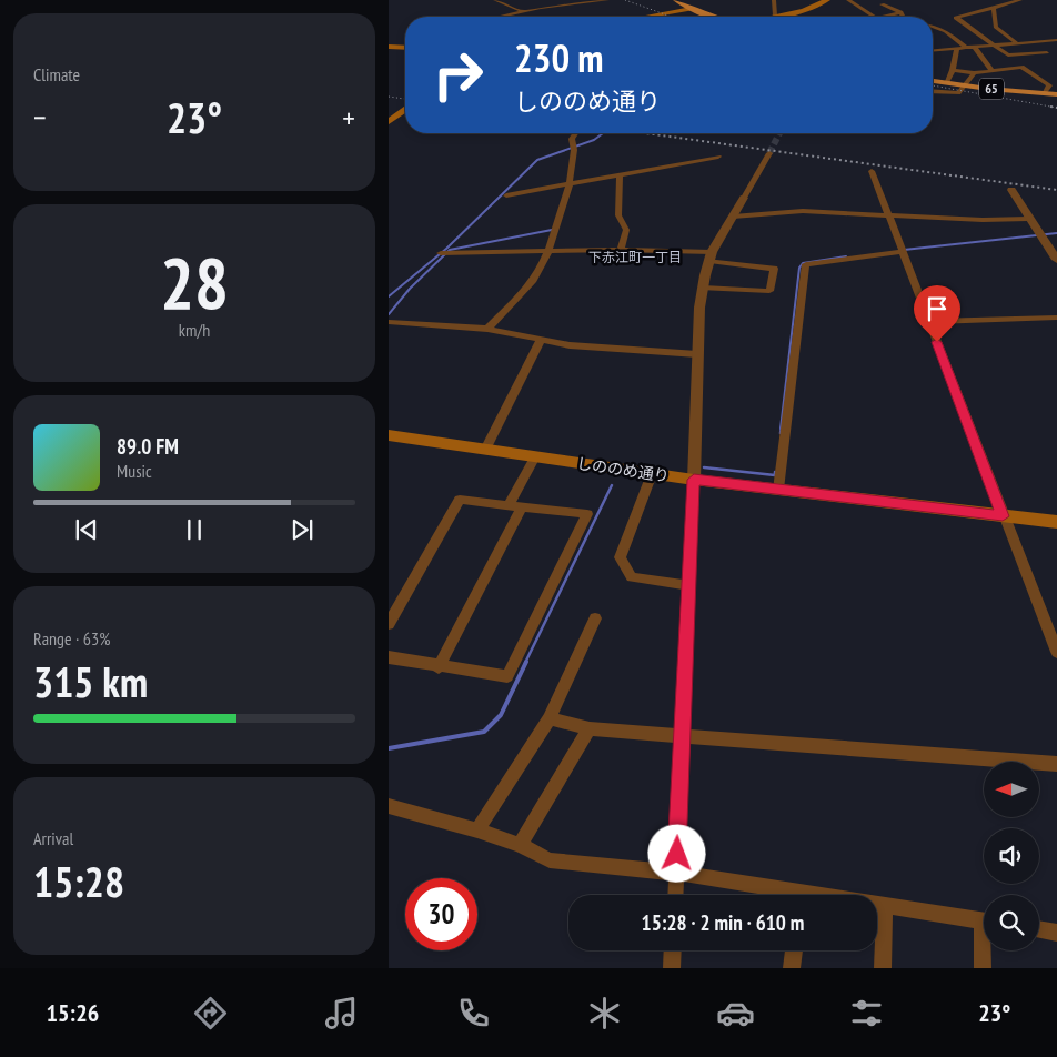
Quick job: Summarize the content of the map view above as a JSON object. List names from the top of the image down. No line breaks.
{"streets":{"main road":["65","しののめ通り"]},"districts":["下赤江町一丁目"],"north":"left","page":{"tile":["Climate",["28","km/h"],["Range · 63%","315 km"],["Arrival","15:28"]],"turn":["230 m","しののめ通り"],"heat":["−","23°","+"],"song":["89.0 FM","Music"],"limit":"30","trip":"15:28 · 2 min · 610 m","tabs":["15:26","23°"]}}
